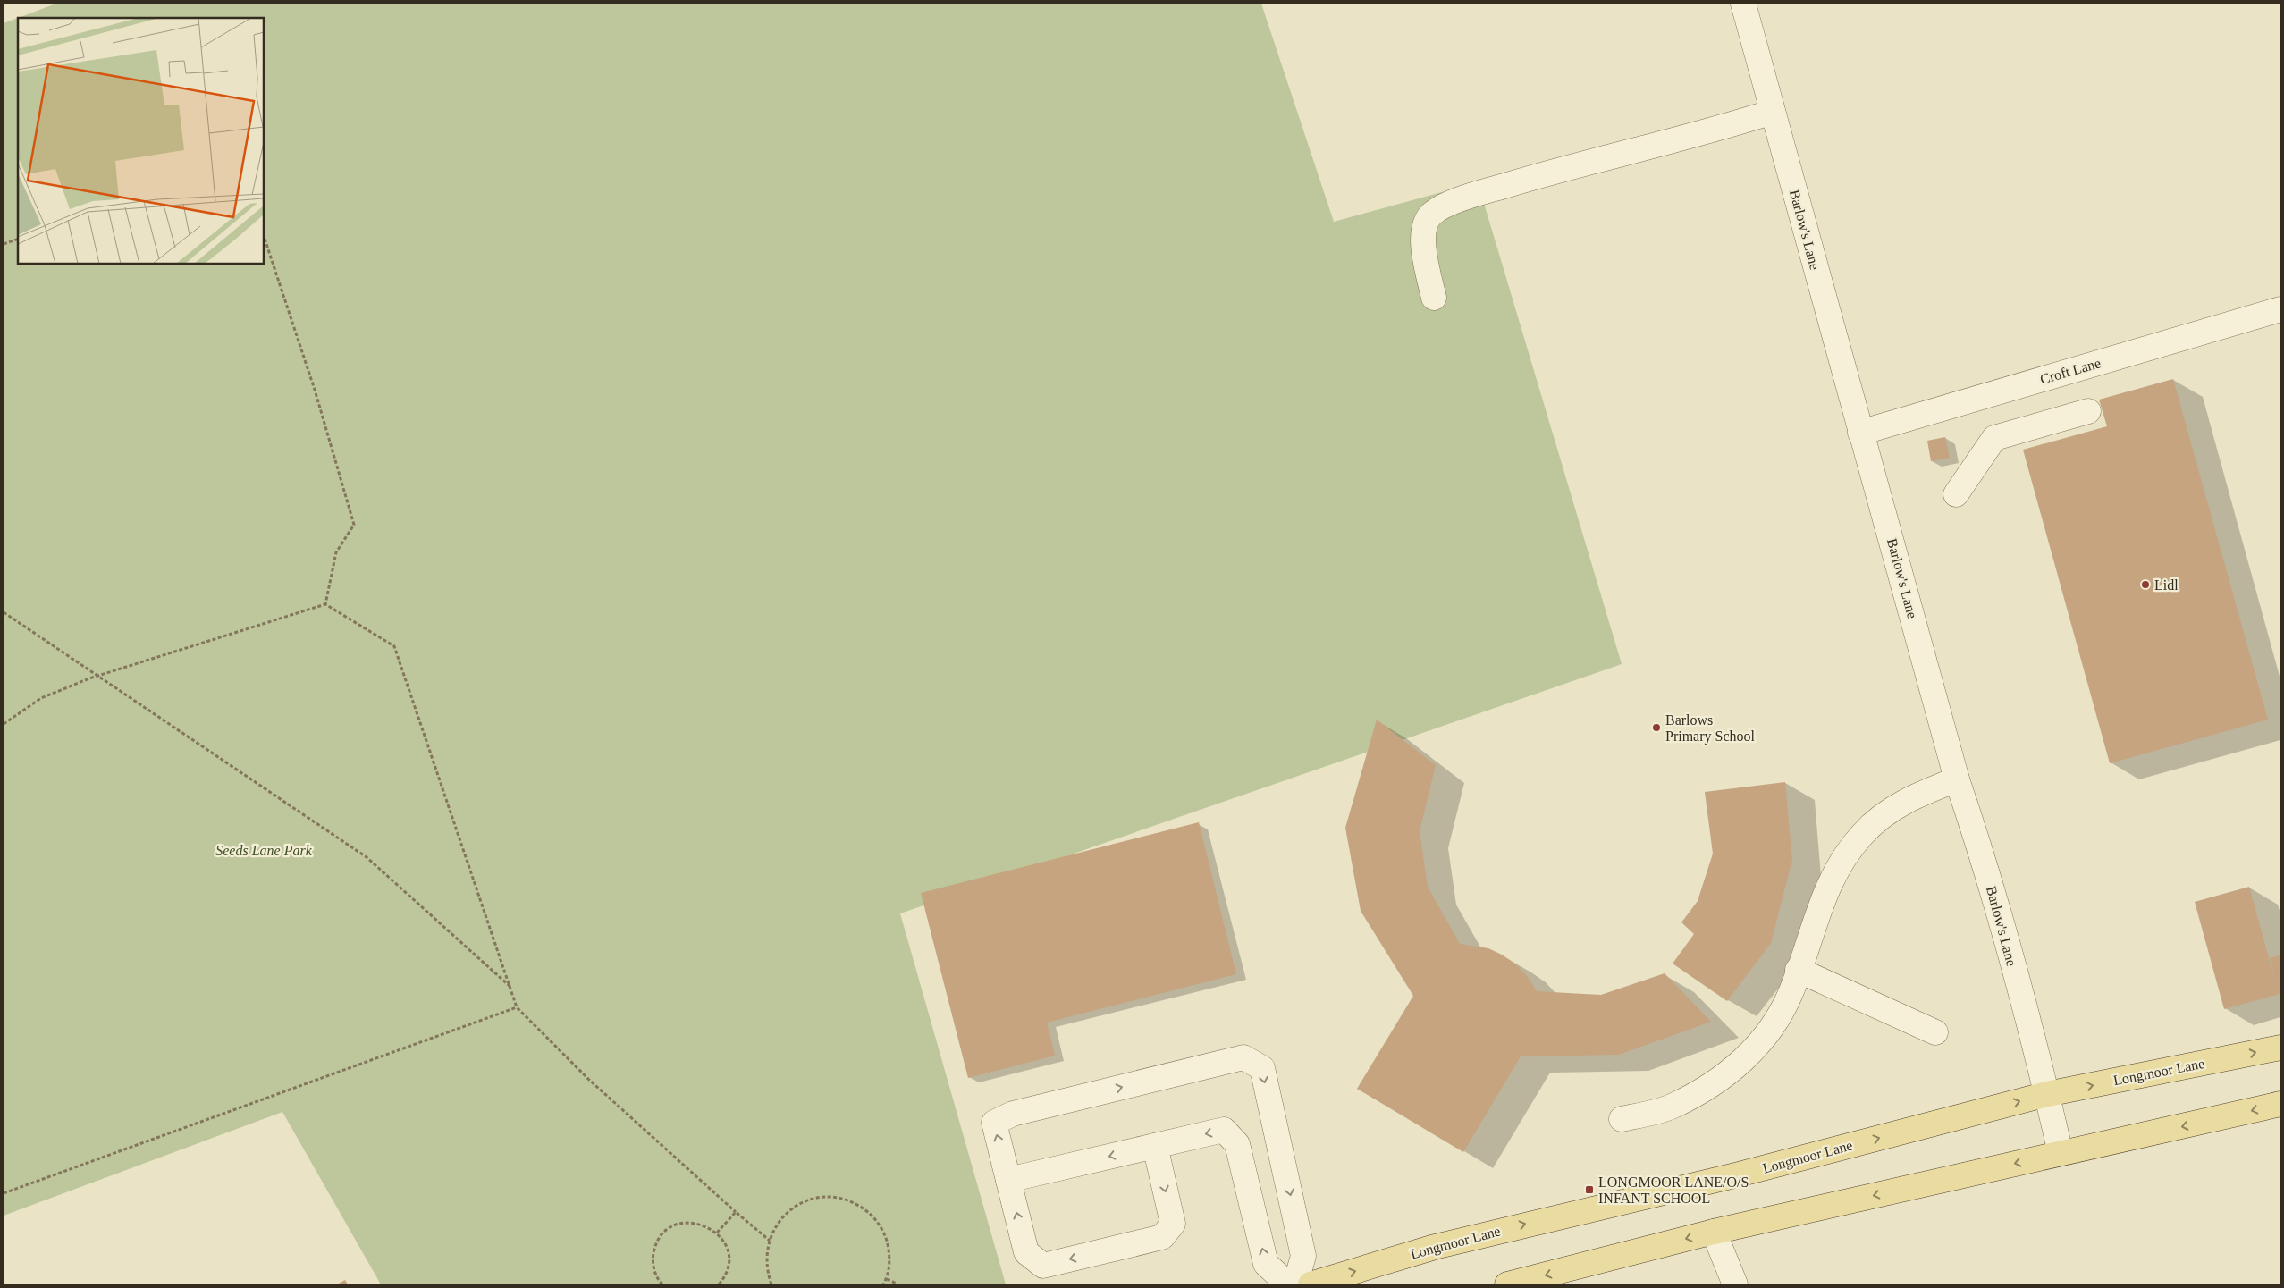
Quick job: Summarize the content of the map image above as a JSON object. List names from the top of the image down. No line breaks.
{"streets":{"main road":["Longmoor Lane"],"street":["Barlow's Lane","Croft Lane"]},"crossings":[["Barlow's Lane","Croft Lane"],["Barlow's Lane","Longmoor Lane"]],"parks":["Seeds Lane Park"],"places":{"other":["Lidl","Barlows Primary School"],"transit":["LONGMOOR LANE/O/S INFANT SCHOOL"]}}
